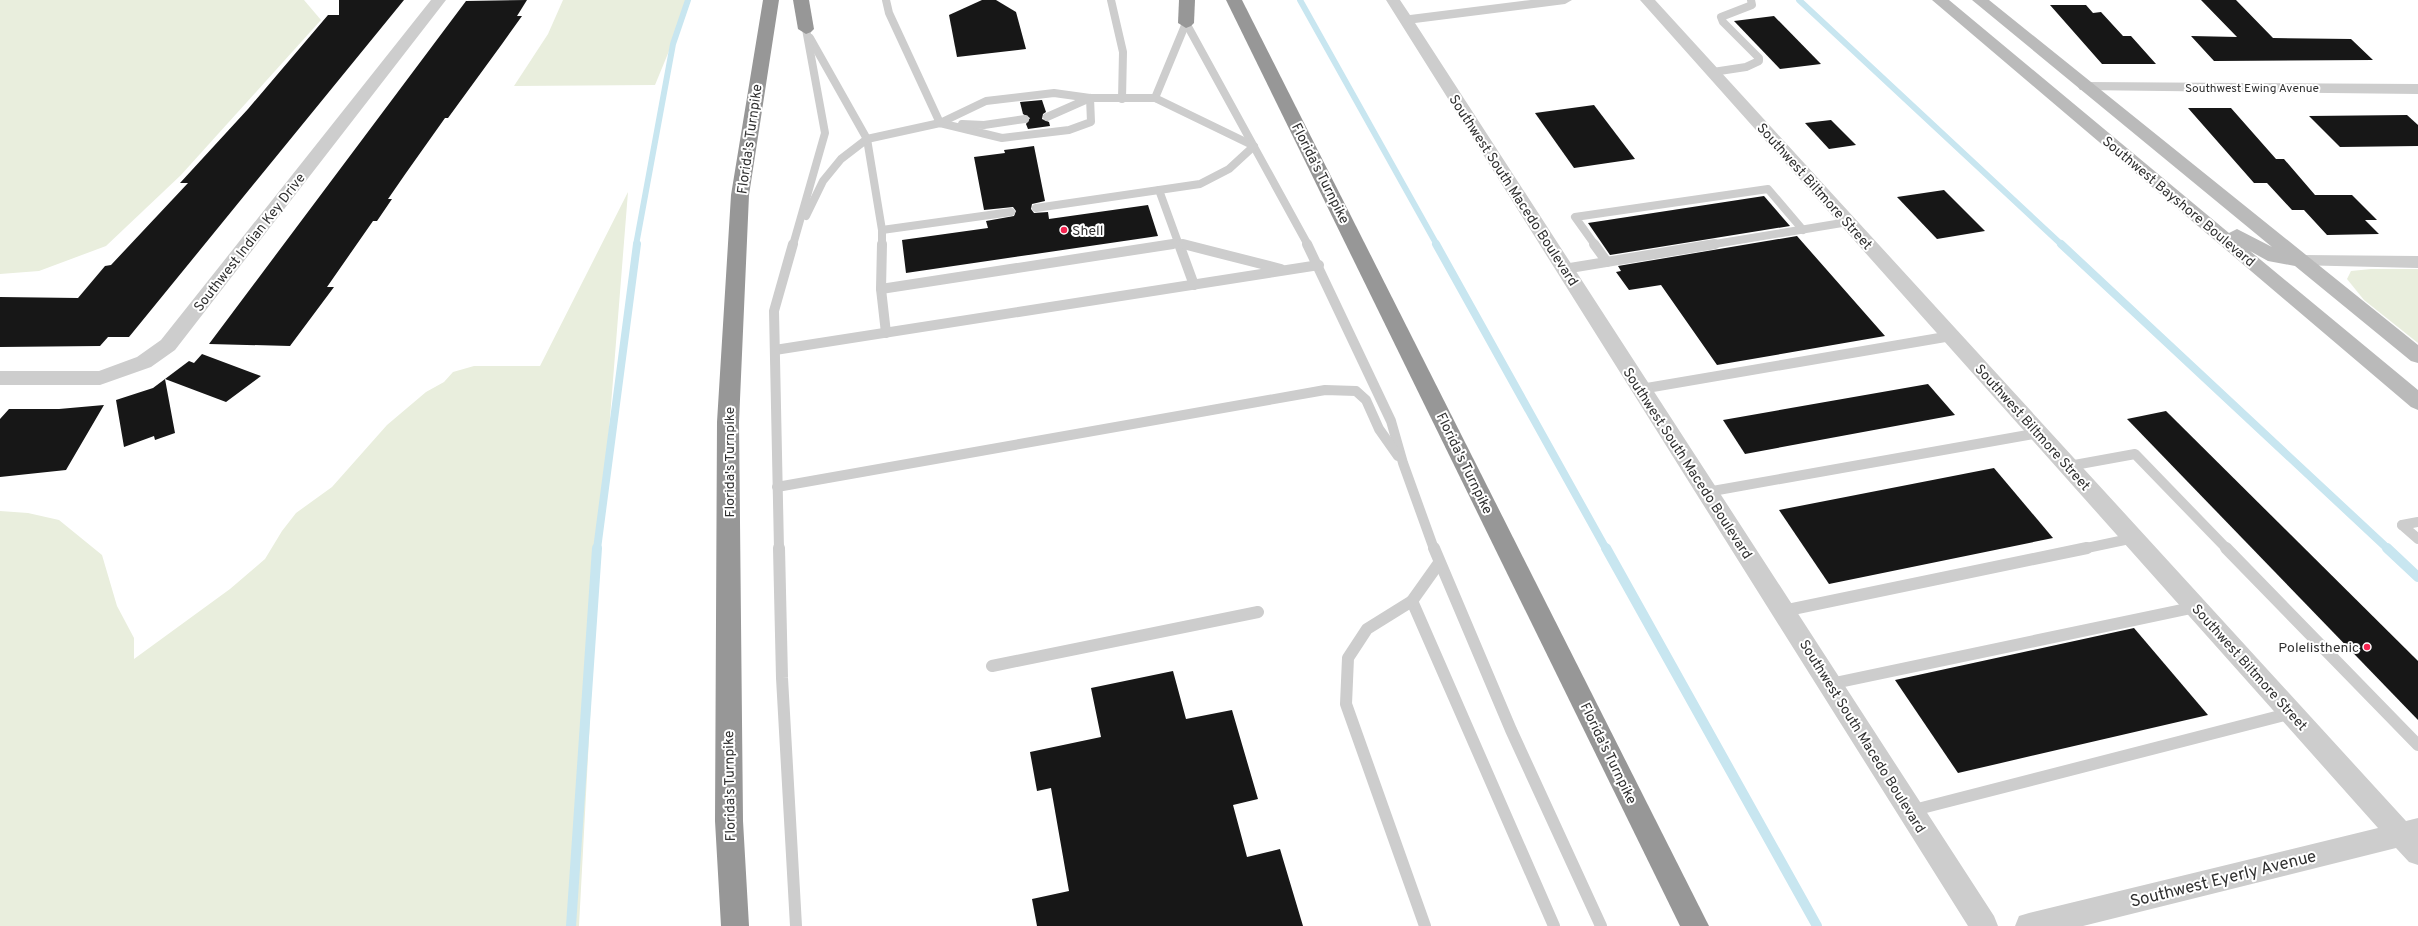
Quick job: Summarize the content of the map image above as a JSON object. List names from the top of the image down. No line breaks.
{"streets":{"highway":["Florida's Turnpike"],"main road":["Southwest Bayshore Boulevard"],"street":["Southwest Ewing Avenue","Southwest Biltmore Street","Southwest South Macedo Boulevard","Southwest Indian Key Drive","Southwest Eyerly Avenue"]},"crossings":[["Southwest Ewing Avenue","Southwest Bayshore Boulevard"],["Southwest Biltmore Street","Southwest Eyerly Avenue"]],"places":["Shell","Polelisthenic"]}
